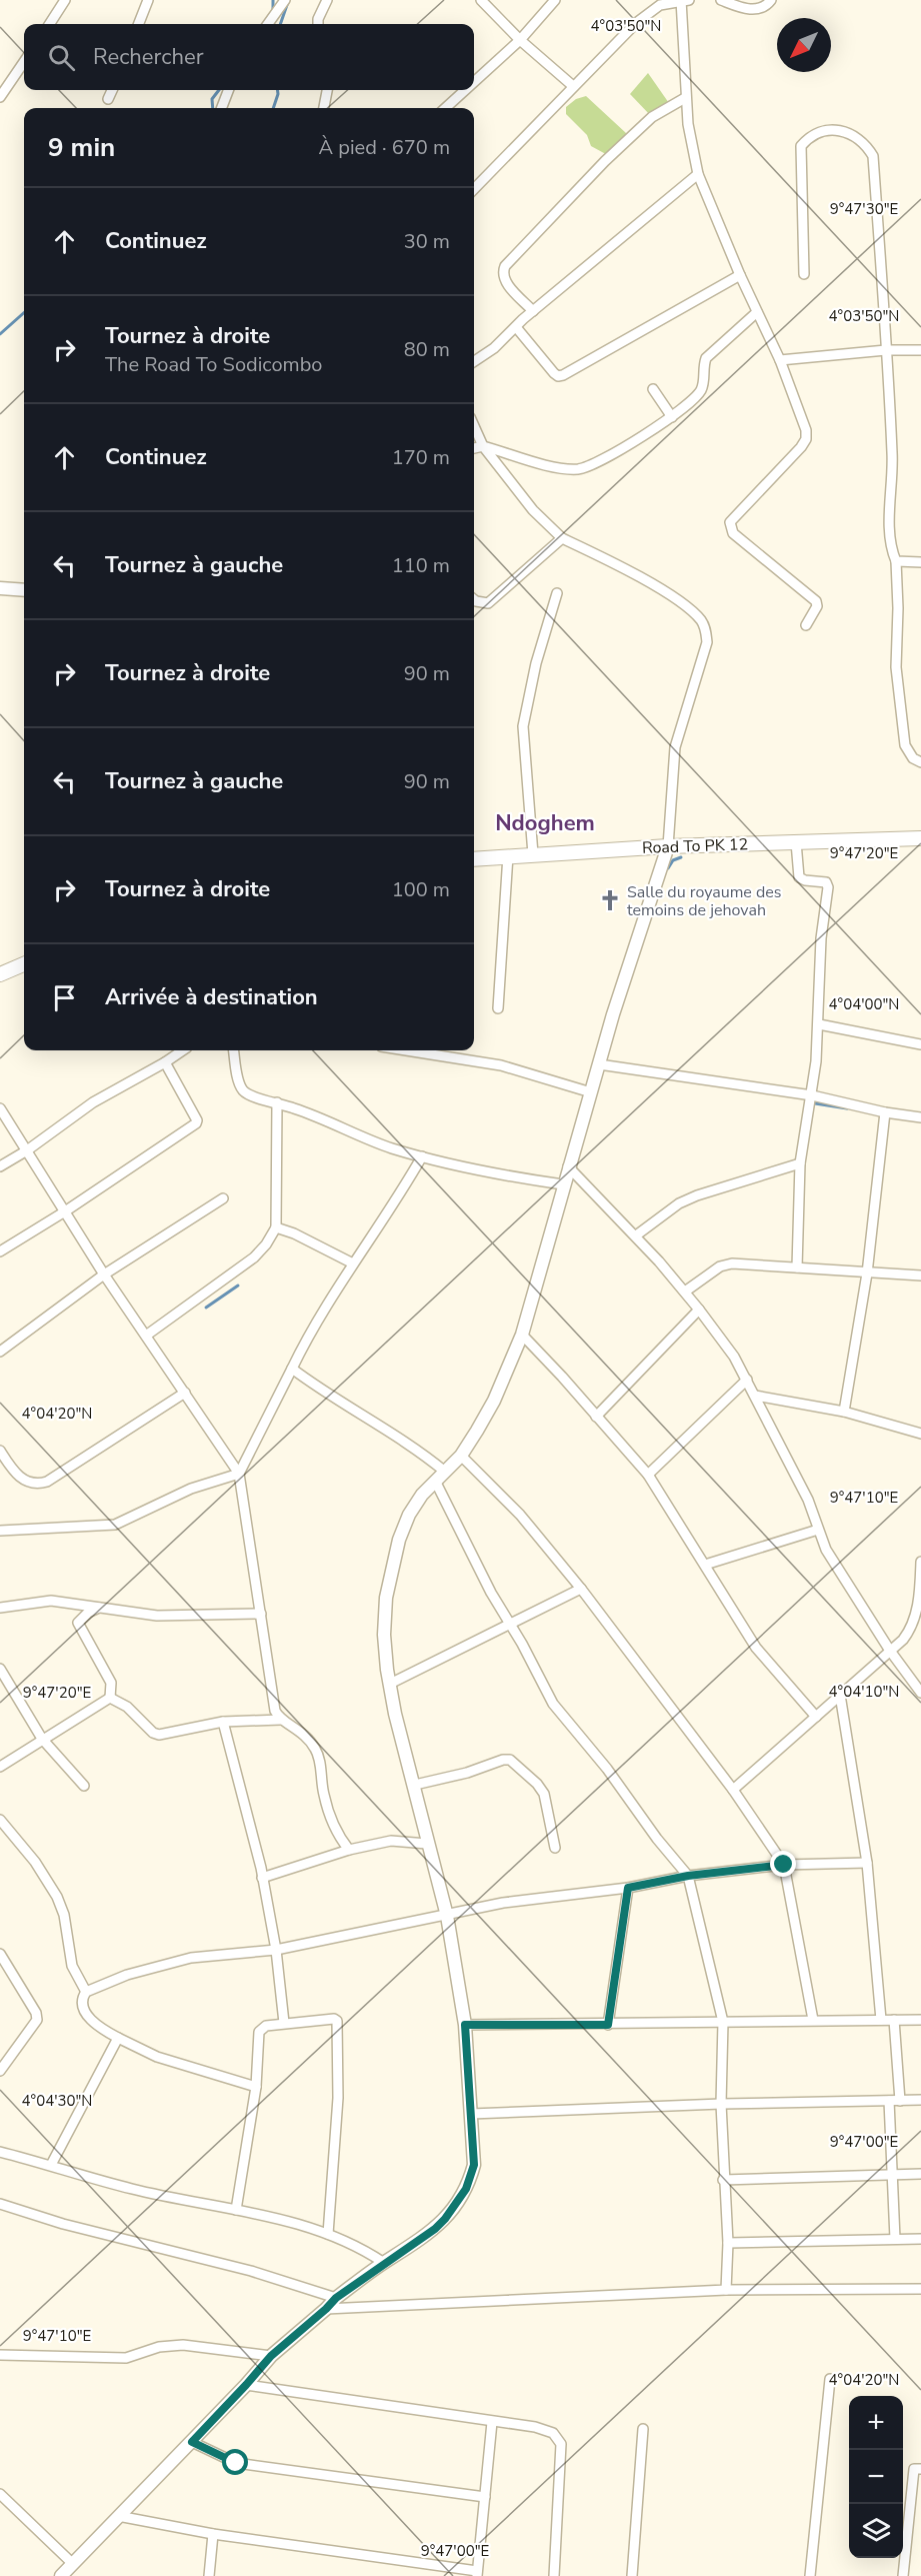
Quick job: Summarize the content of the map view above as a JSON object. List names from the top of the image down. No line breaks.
{"streets":{"main road":["Road To PK 12"]},"districts":["Ndoghem"],"places":{"church":["Salle du royaume des temoins de jehovah"]},"north":"bottom left","page":{"search":"Rechercher","heading":["9 min","À pied · 670 m"],"list":[["Continuez","30 m"],["Tournez à droite","The Road To Sodicombo","80 m"],["Continuez","170 m"],["Tournez à gauche","110 m"],["Tournez à droite","90 m"],["Tournez à gauche","90 m"],["Tournez à droite","100 m"],"Arrivée à destination"],"map_buttons":["+","−"]},"coordinates":["4°03'50\"N","9°47'30\"E","9°47'20\"E","4°04'00\"N","4°04'20\"N","9°47'10\"E","4°04'10\"N","4°04'30\"N","9°47'00\"E"]}
